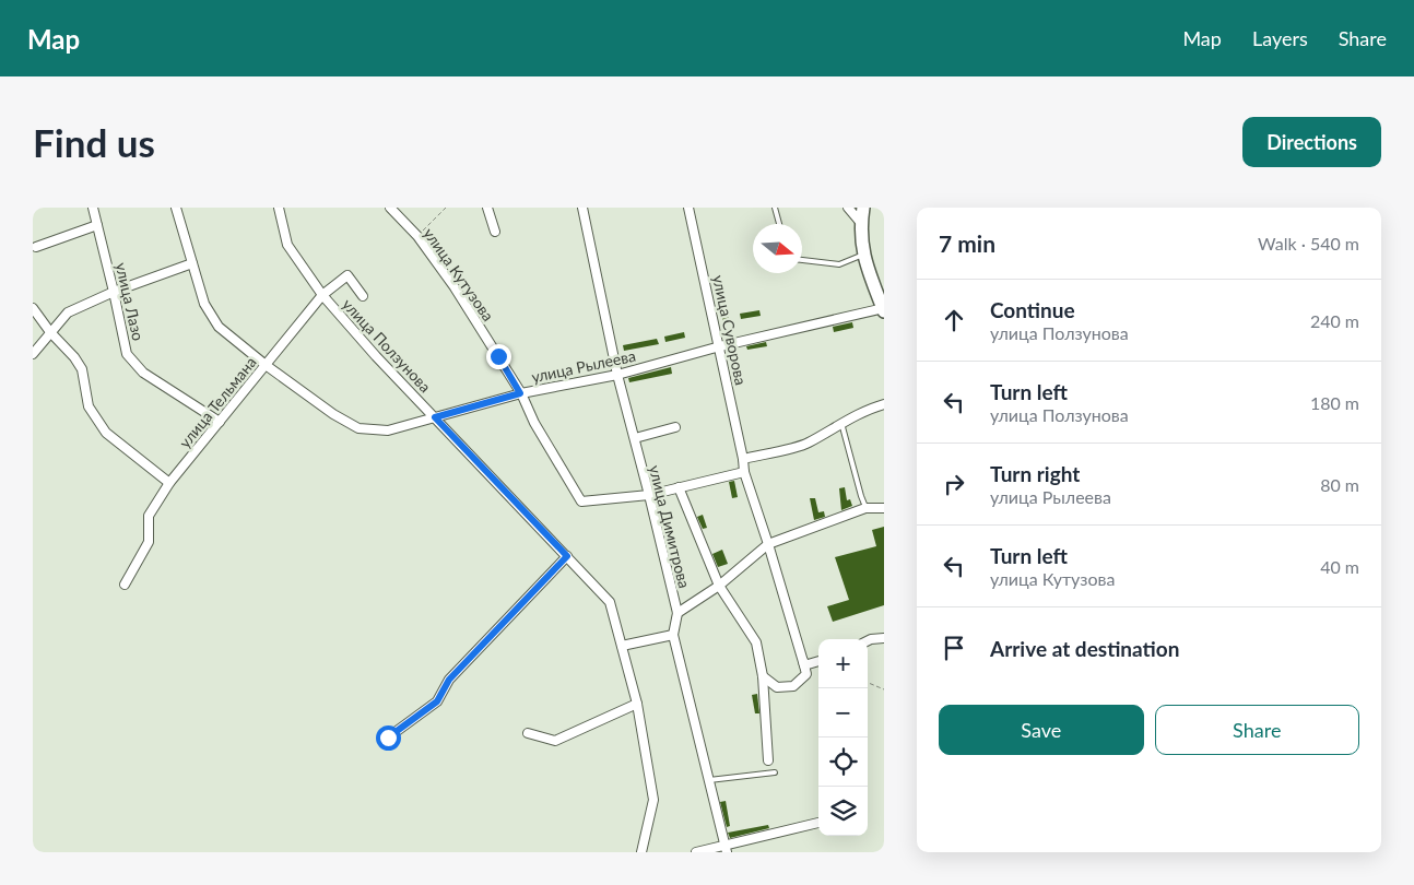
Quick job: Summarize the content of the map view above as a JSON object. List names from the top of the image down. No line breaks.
{"streets":{"street":["улица Кутузова","улица Лазо","улица Суворова","улица Ползунова","улица Рылеева","улица Тельмана","улица Димитрова"]},"crossings":[["улица Кутузова","улица Суворова"],["улица Кутузова","улица Рылеева"],["улица Кутузова","улица Димитрова"],["улица Лазо","улица Тельмана"],["улица Суворова","улица Рылеева"],["улица Ползунова","улица Рылеева"],["улица Ползунова","улица Тельмана"],["улица Рылеева","улица Тельмана"],["улица Рылеева","улица Димитрова"]],"north":"right","page":{"header":"Map","nav":["Map","Layers","Share"],"buttons":["Directions",["Save","Share"]],"title":"Find us","heading":["7 min","Walk · 540 m"],"list":[["Continue","улица Ползунова","240 m"],["Turn left","улица Ползунова","180 m"],["Turn right","улица Рылеева","80 m"],["Turn left","улица Кутузова","40 m"],"Arrive at destination"],"map_buttons":["+","−"]}}
